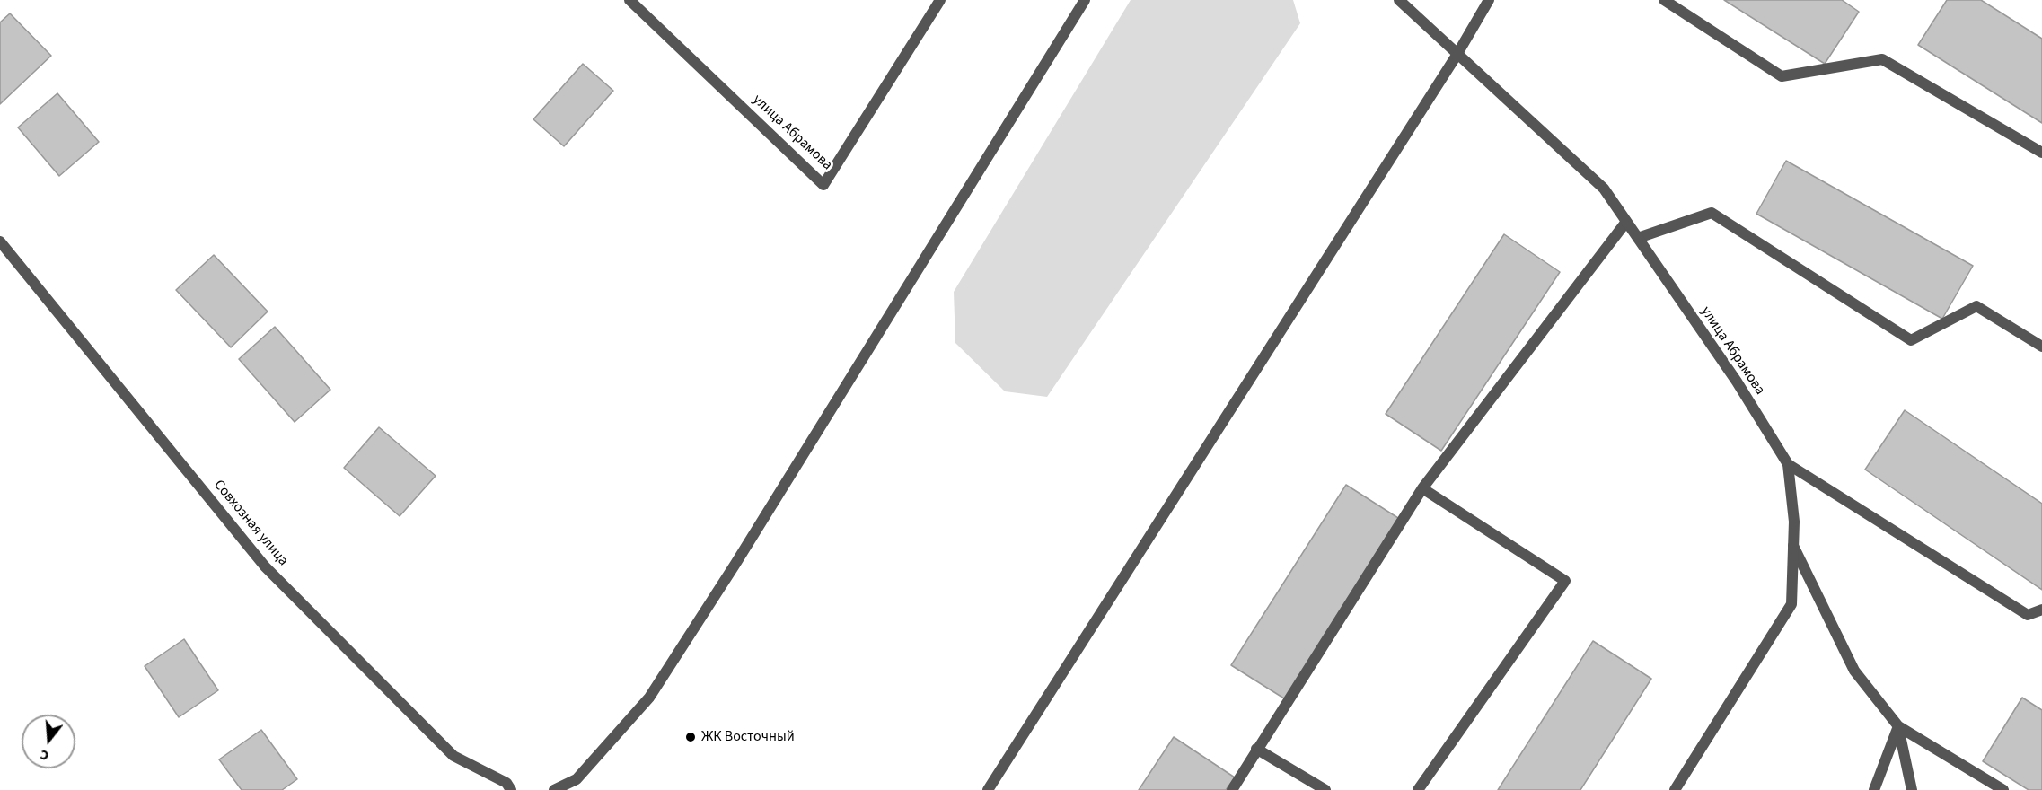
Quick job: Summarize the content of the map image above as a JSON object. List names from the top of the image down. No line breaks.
{"streets":{"street":["улица Абрамова","Совхозная улица"]},"places":["ЖК Восточный"],"north":"bottom"}
